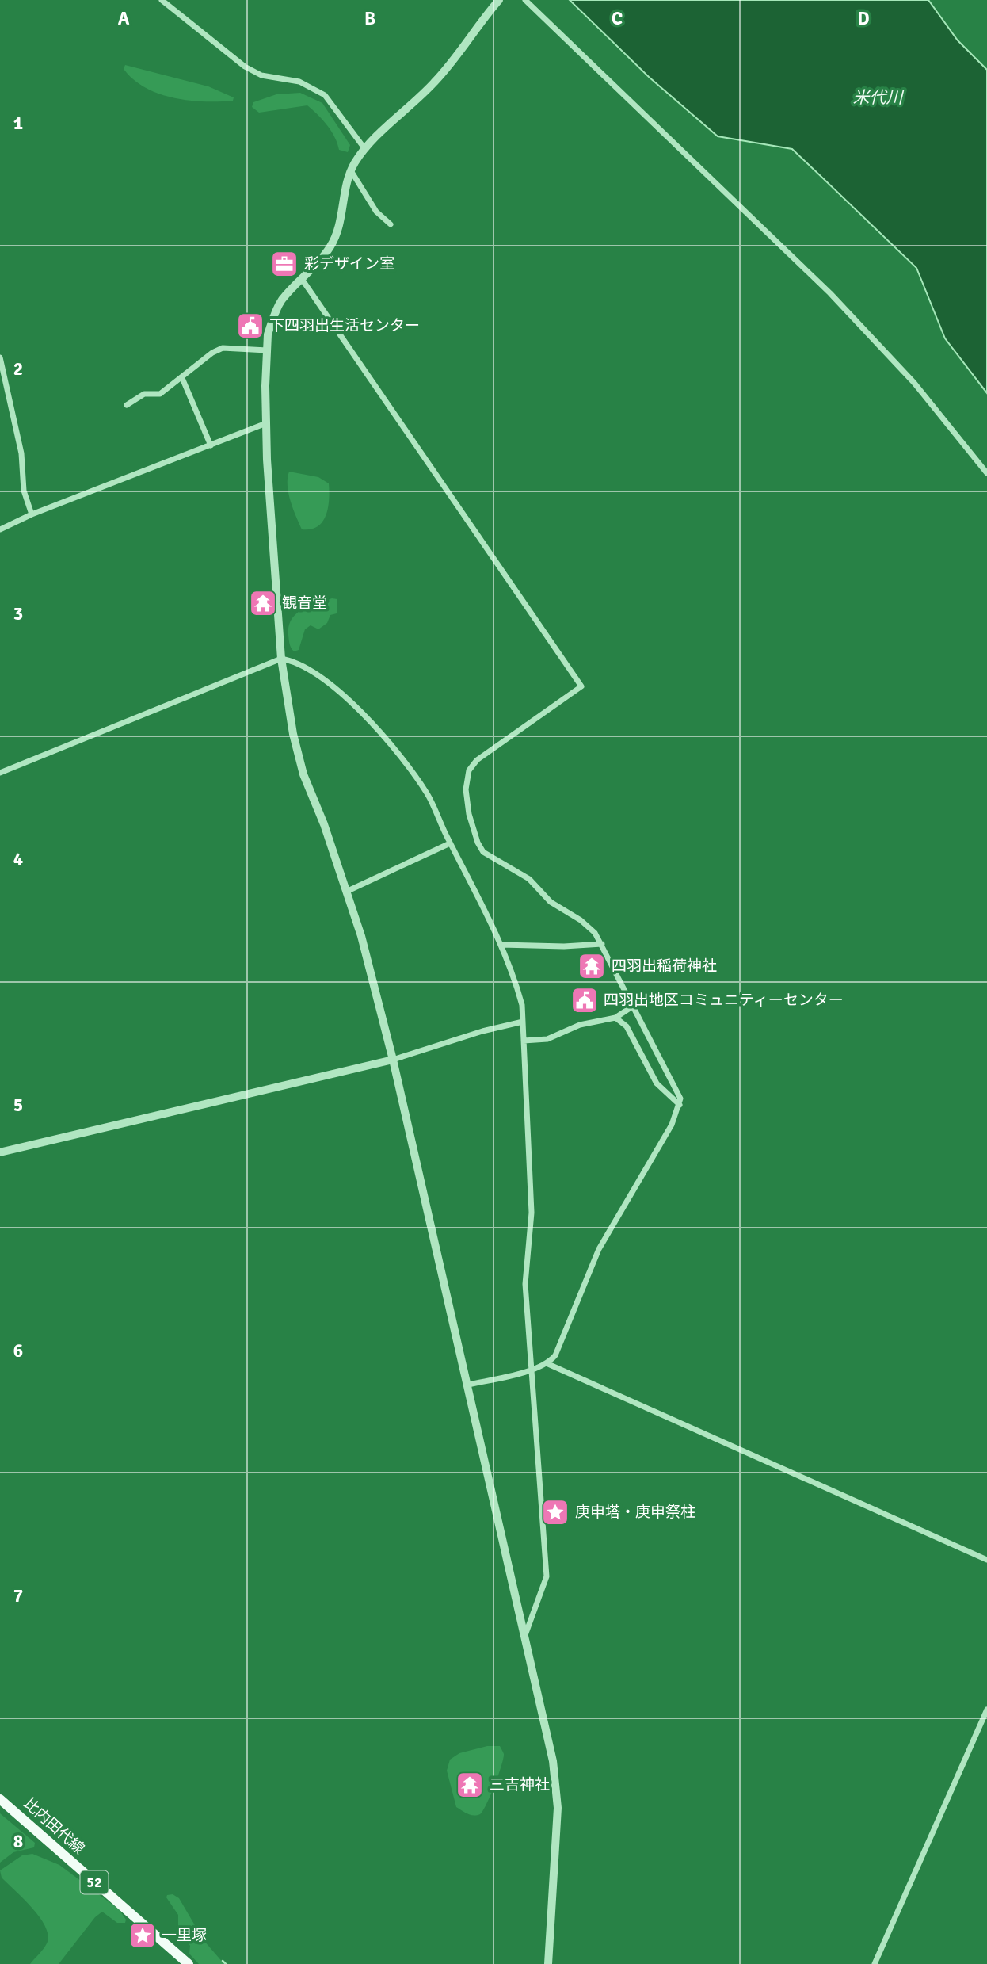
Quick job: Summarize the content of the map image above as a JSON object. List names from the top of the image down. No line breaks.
{"streets":{"main road":["比内田代線","52"]},"water":["米代川"],"places":{"office":["彩デザイン室"],"public building":["下四羽出生活センター","四羽出地区コミュニティーセンター"],"temple":["観音堂","四羽出稲荷神社","三吉神社"],"place":["庚申塔・庚申祭柱","一里塚"]},"grid":{"columns":["A","B","C","D"],"rows":["1","2","3","4","5","6","7","8"]}}
